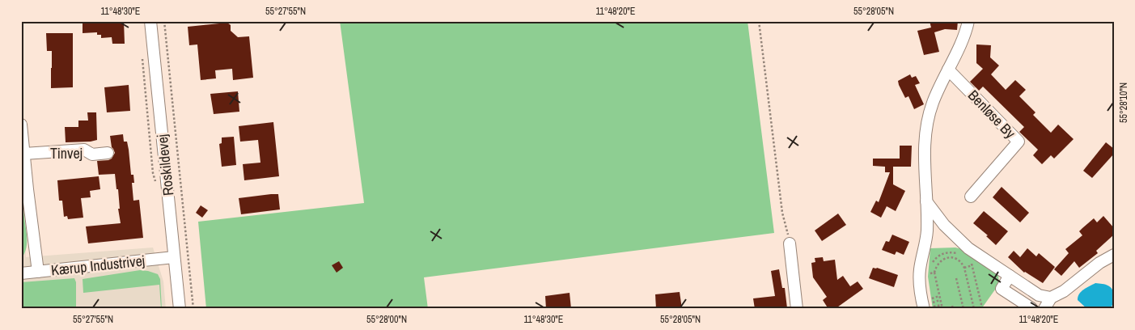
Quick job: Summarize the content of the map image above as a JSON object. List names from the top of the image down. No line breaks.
{"streets":{"street":["Benløse By","Tinvej","Roskildevej","Kærup Industrivej"]},"crossings":[["Roskildevej","Kærup Industrivej"]],"coordinates":["11°48'30\"E","55°27'55\"N","11°48'20\"E","55°28'05\"N","55°28'10\"N","55°28'00\"N"]}
